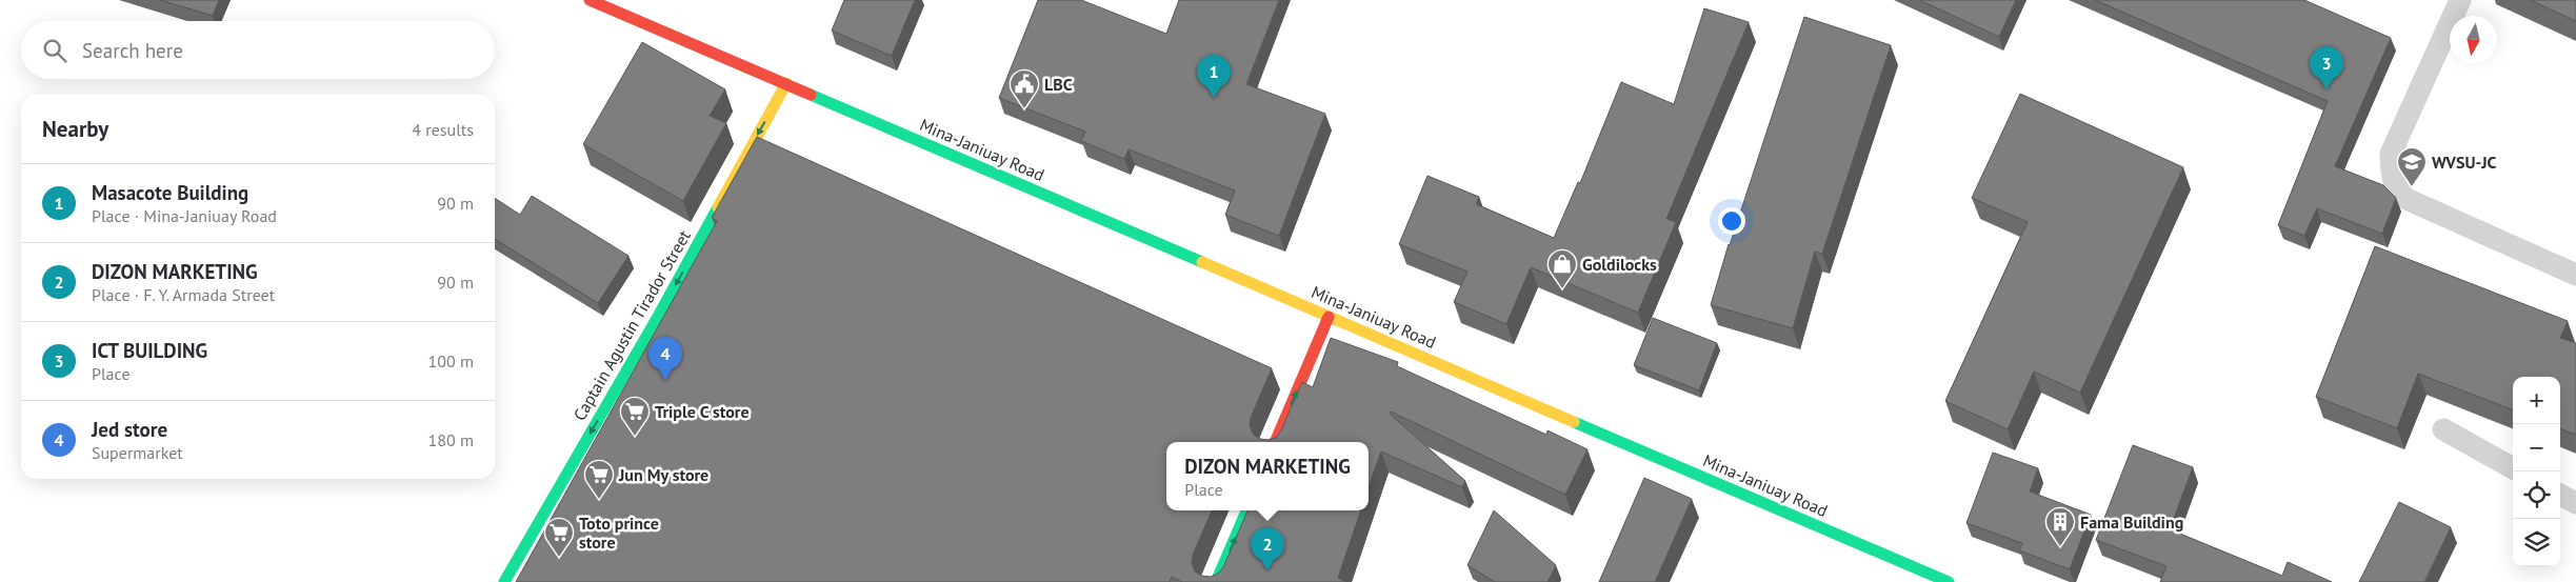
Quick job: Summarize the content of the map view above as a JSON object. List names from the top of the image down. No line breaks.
{"streets":{"main road":["Mina-Janiuay Road","Captain Agustin Tirador Street"]},"crossings":[["Mina-Janiuay Road","Captain Agustin Tirador Street"]],"one_way":["Captain Agustin Tirador Street"],"places":{"public building":["LBC"],"school or university":["WVSU-JC"],"shop":["Goldilocks"],"supermarket":["Triple C store","Jun My store","Toto prince store"],"building":["Fama Building"]},"north":"bottom","page":{"search":"Search here","pins":["3","1","4","2"],"heading":["Nearby","4 results"],"list":[{"mark":"1","name":"Masacote Building","note":"Place · Mina-Janiuay Road","value":"90 m"},{"mark":"2","name":"DIZON MARKETING","note":"Place · F. Y. Armada Street","value":"90 m"},{"mark":"3","name":"ICT BUILDING","note":"Place","value":"100 m"},{"mark":"4","name":"Jed store","note":"Supermarket","value":"180 m"}],"map_buttons":["+","−"],"popup":["DIZON MARKETING","Place"]}}
